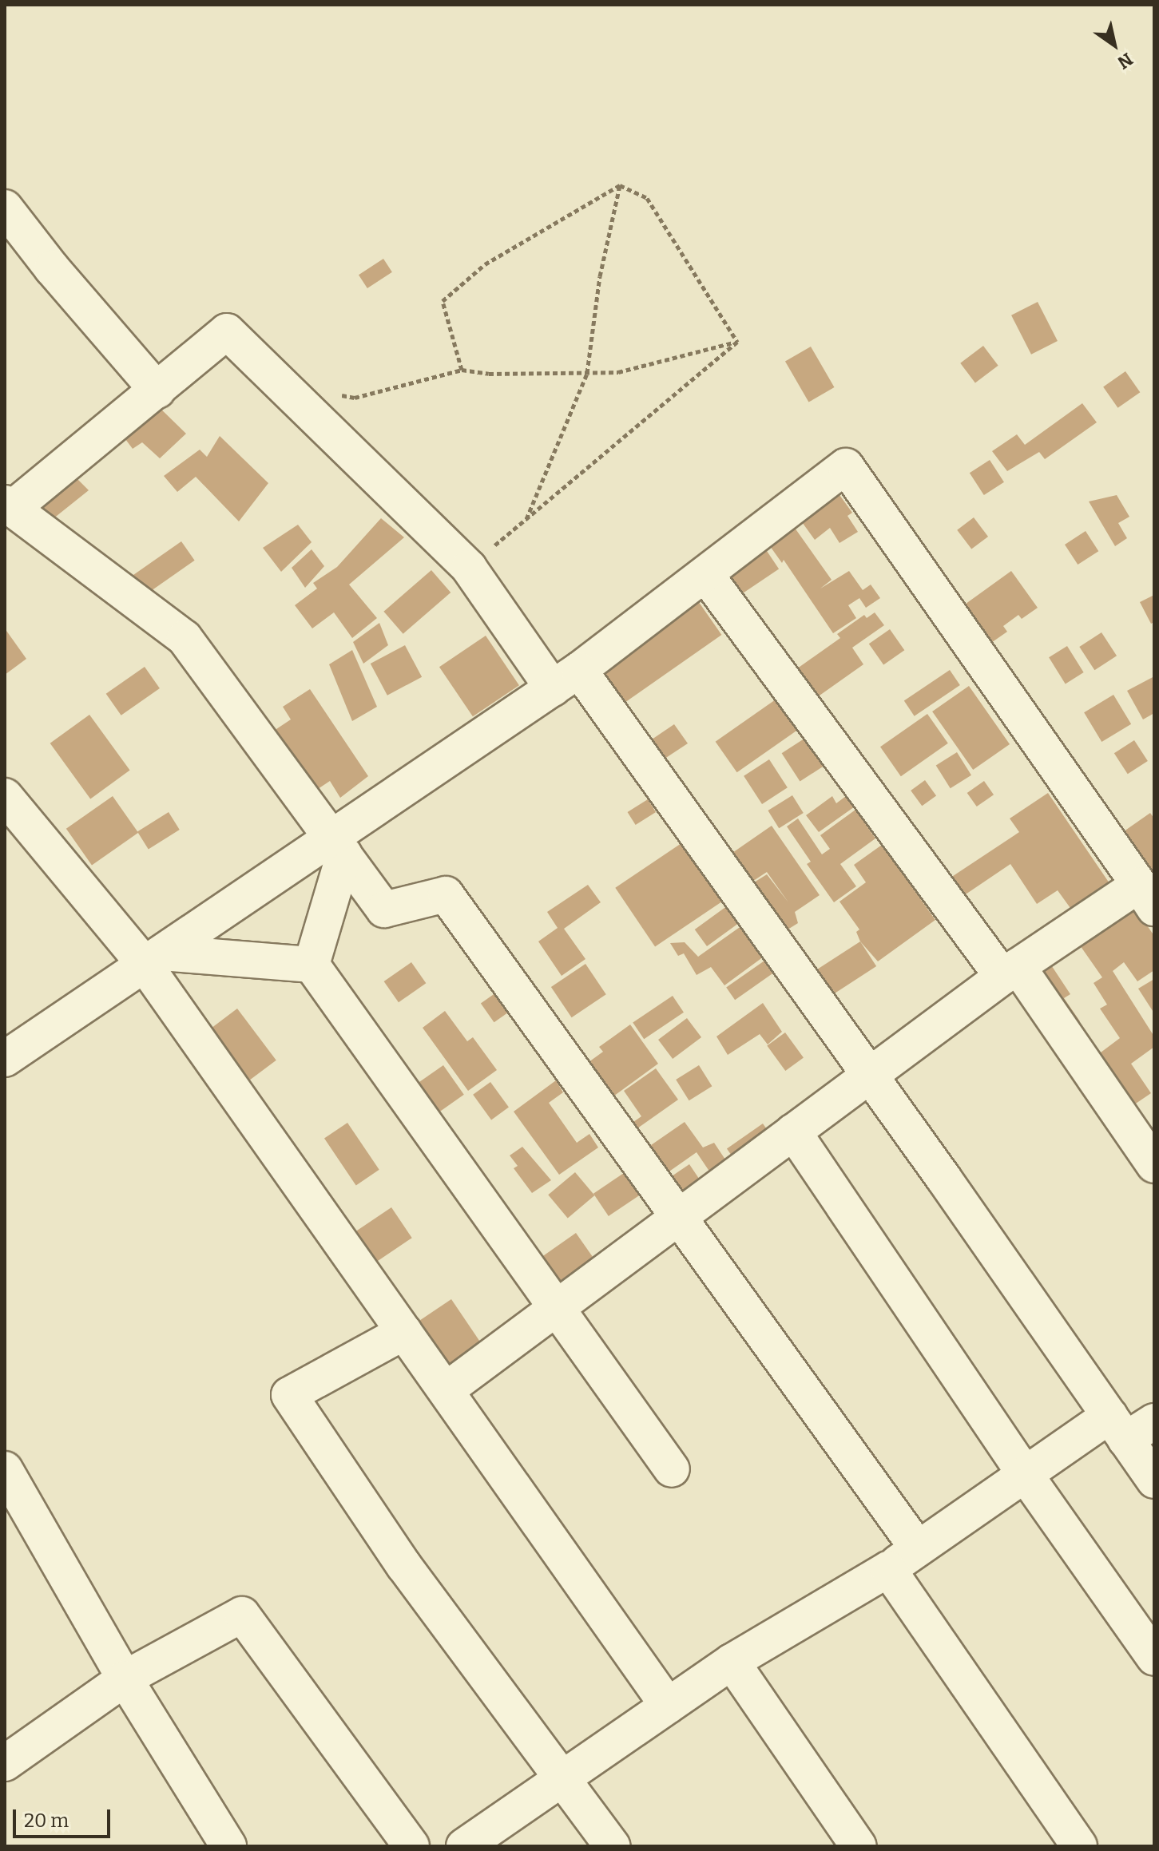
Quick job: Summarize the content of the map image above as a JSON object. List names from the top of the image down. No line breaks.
{"scale_bar":"20 m","north":"bottom right"}
